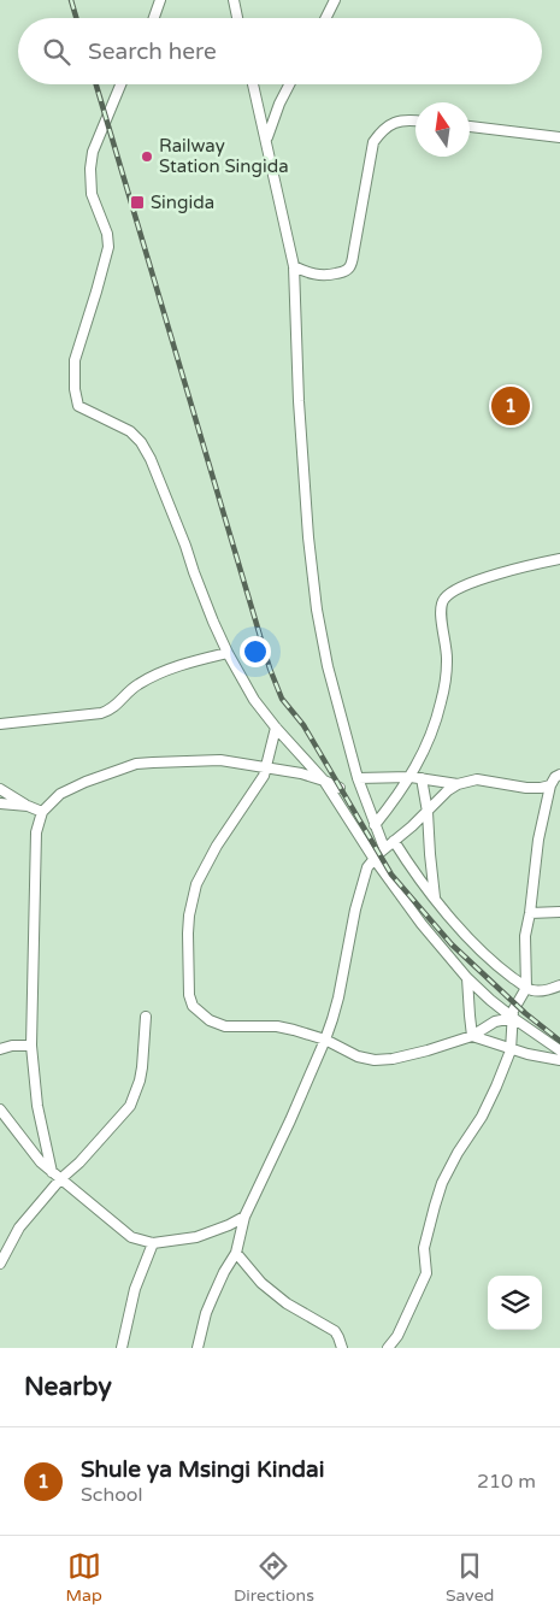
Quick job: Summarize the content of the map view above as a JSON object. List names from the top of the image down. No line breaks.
{"places":{"other":["Railway Station Singida"],"transit":["Singida"]},"north":"top","page":{"search":"Search here","pins":"1","heading":"Nearby","list":[{"mark":"1","name":"Shule ya Msingi Kindai","note":"School","value":"210 m"}],"nav":["Map","Directions","Saved"]}}
